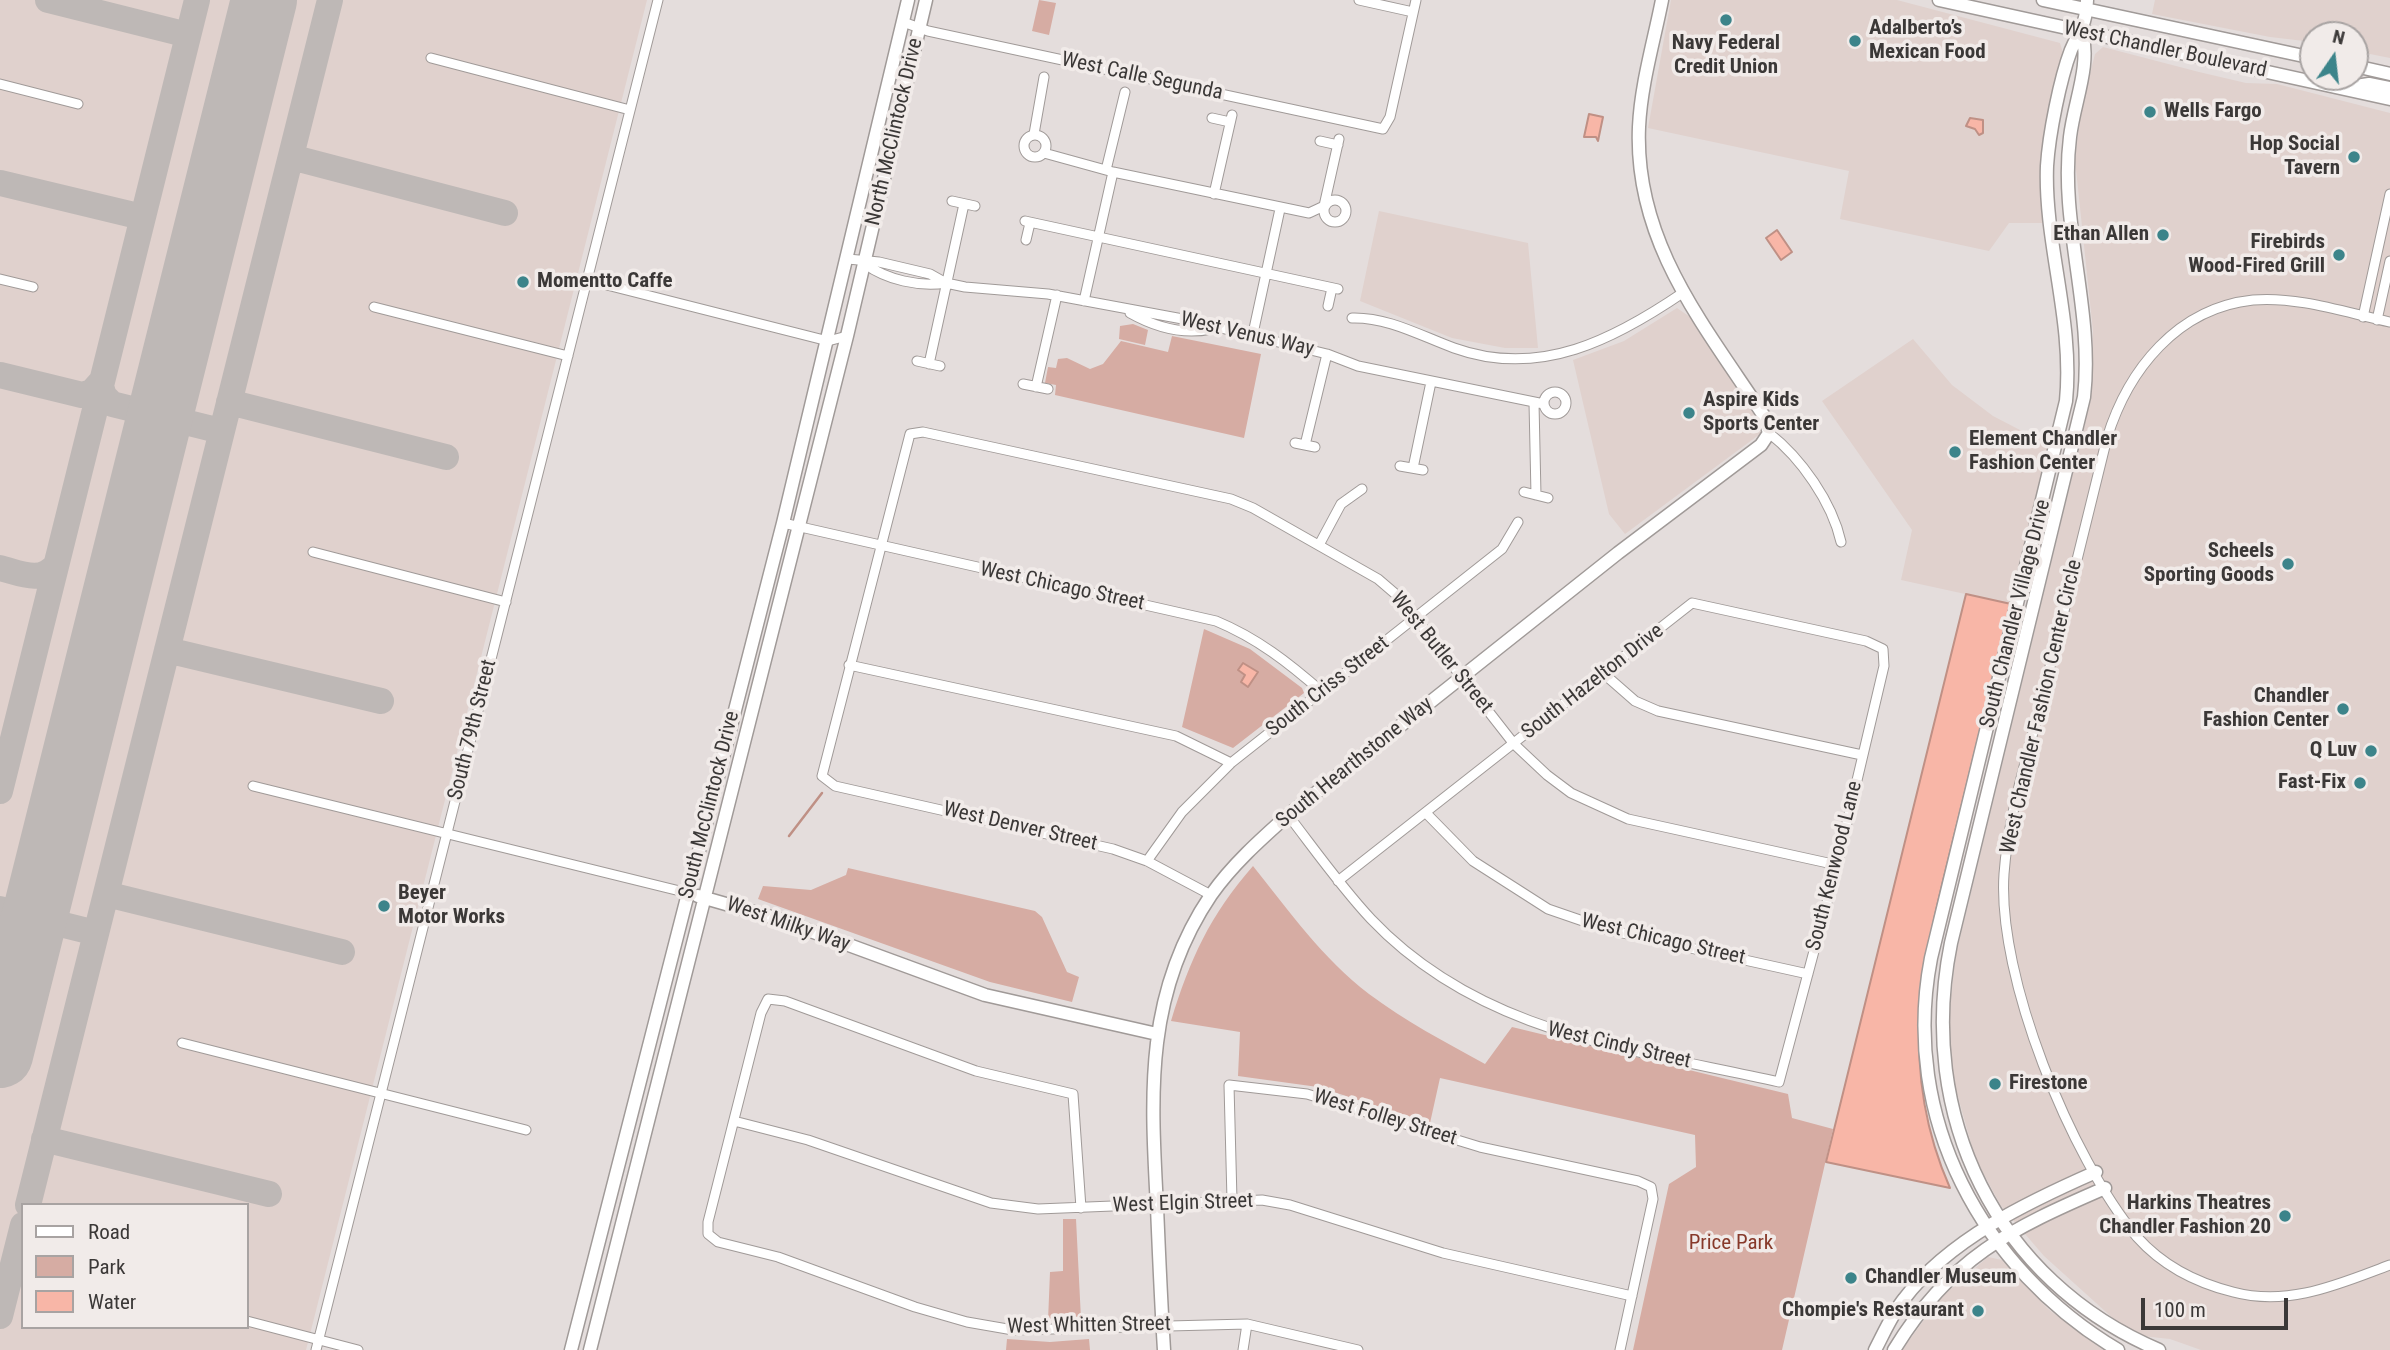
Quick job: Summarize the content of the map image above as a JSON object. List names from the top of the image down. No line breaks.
{"streets":{"street":["West Chandler Boulevard","West Calle Segunda","North McClintock Drive","West Venus Way","West Chicago Street","South Chandler Village Drive","West Butler Street","South Hazelton Drive","South Criss Street","West Chandler Fashion Center Circle","South 79th Street","South Hearthstone Way","South McClintock Drive","West Denver Street","South Kenwood Lane","West Milky Way","West Cindy Street","West Folley Street","West Elgin Street","West Whitten Street"]},"crossings":[["West Chandler Boulevard","South Chandler Village Drive"],["West Calle Segunda","North McClintock Drive"],["North McClintock Drive","South McClintock Drive"],["West Chicago Street","West Butler Street"],["West Chicago Street","South Hazelton Drive"],["West Chicago Street","South Criss Street"],["West Chicago Street","South McClintock Drive"],["West Chicago Street","South Kenwood Lane"],["West Butler Street","South Hazelton Drive"],["West Butler Street","South Criss Street"],["West Butler Street","South Hearthstone Way"],["West Butler Street","South Kenwood Lane"],["South Hazelton Drive","South Kenwood Lane"],["South Hazelton Drive","West Cindy Street"],["South Criss Street","West Denver Street"],["South 79th Street","West Milky Way"],["South Hearthstone Way","West Denver Street"],["South Hearthstone Way","West Milky Way"],["South Hearthstone Way","West Cindy Street"],["South Hearthstone Way","West Elgin Street"],["South Hearthstone Way","West Whitten Street"],["South McClintock Drive","West Milky Way"],["South Kenwood Lane","West Cindy Street"],["West Folley Street","West Elgin Street"],["West Elgin Street","West Whitten Street"]],"parks":["Price Park"],"places":["Navy Federal Credit Union","Adalberto’s Mexican Food","Wells Fargo","Hop Social Tavern","Ethan Allen","Firebirds Wood-Fired Grill","Momentto Caffe","Aspire Kids Sports Center","Element Chandler Fashion Center","Scheels Sporting Goods","Chandler Fashion Center","Q Luv","Fast-Fix","Beyer Motor Works","Firestone","Harkins Theatres Chandler Fashion 20","Chandler Museum","Chompie's Restaurant"],"legend":["Road","Park","Water"],"scale_bar":"100 m","north":"top"}
